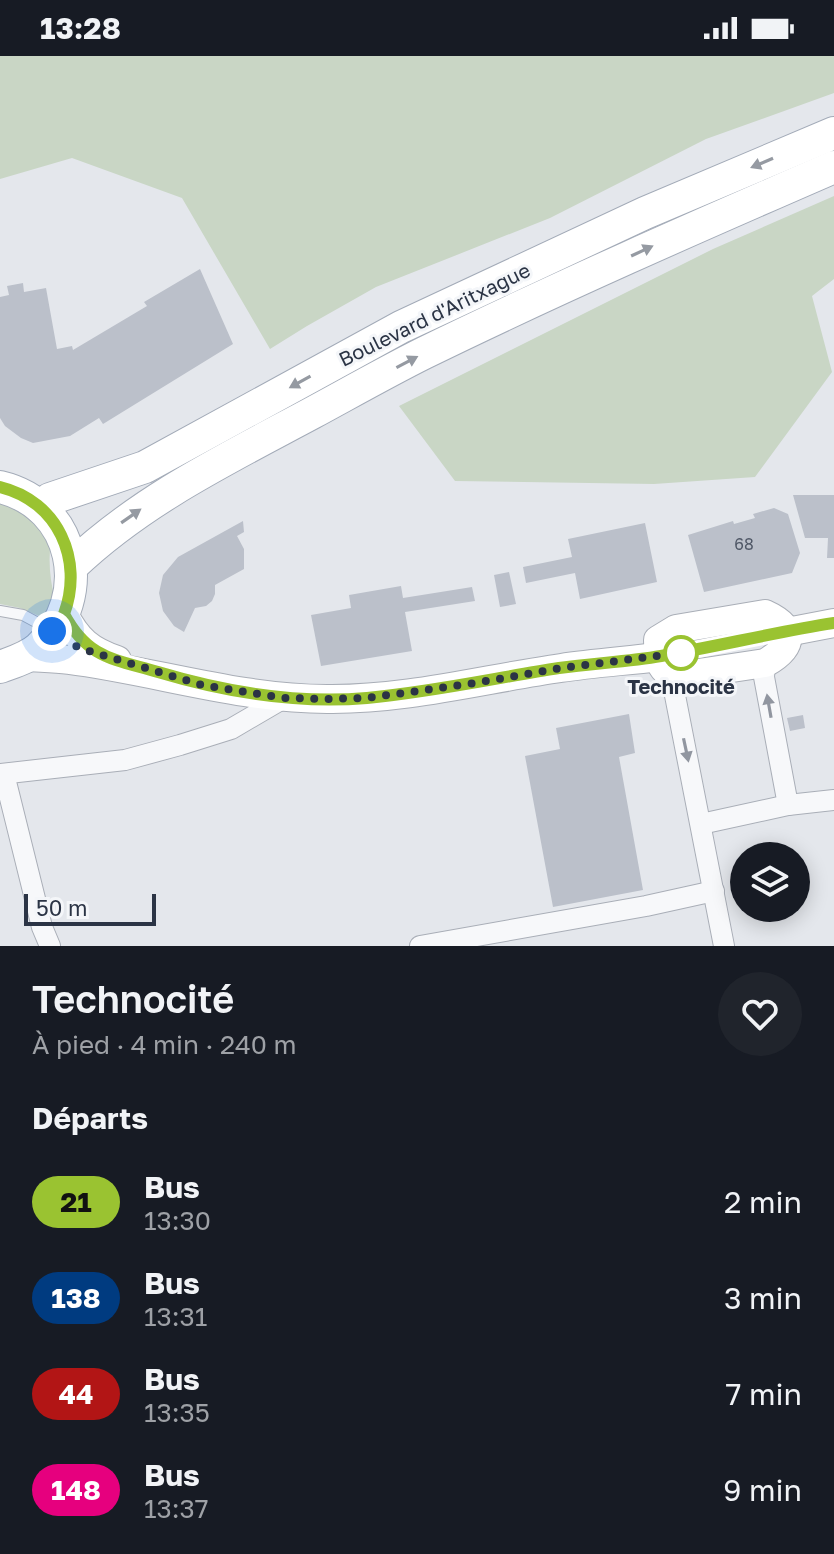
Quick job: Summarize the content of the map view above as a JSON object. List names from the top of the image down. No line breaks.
{"streets":{"main road":["Boulevard d'Aritxague"]},"places":["Technocité"],"lines":["bus line 21"],"house_numbers":["68"],"scale_bar":"50 m","page":{"status":"13:28","scale":"50 m","heading":[["Technocité","À pied · 4 min · 240 m"],"Départs"],"list":[{"mark":"21","name":"Bus","note":"13:30","value":"2 min"},{"mark":"138","name":"Bus","note":"13:31","value":"3 min"},{"mark":"44","name":"Bus","note":"13:35","value":"7 min"},{"mark":"148","name":"Bus","note":"13:37","value":"9 min"}]}}
